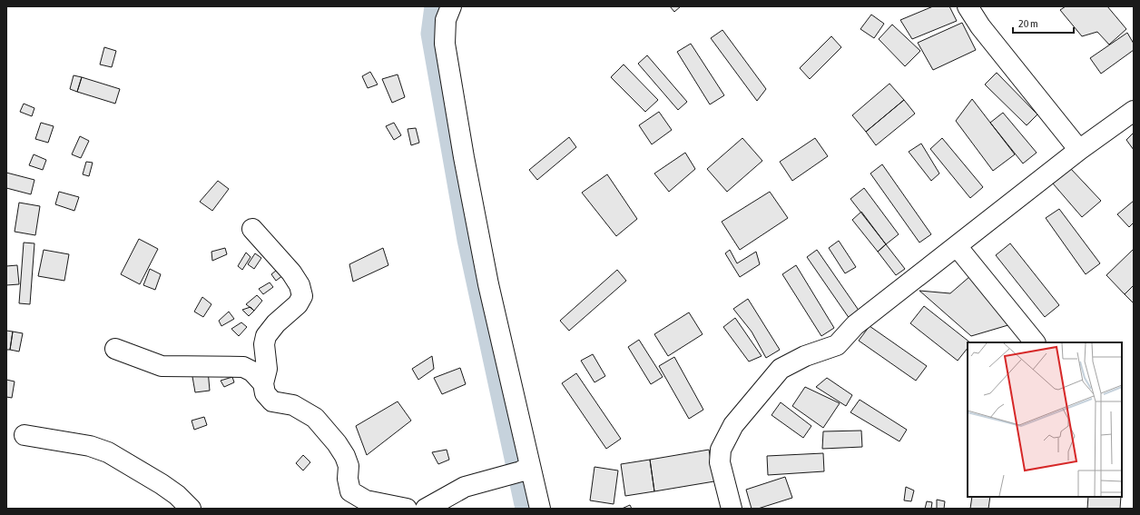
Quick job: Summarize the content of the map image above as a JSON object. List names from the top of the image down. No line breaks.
{"scale_bar":"20 m"}
